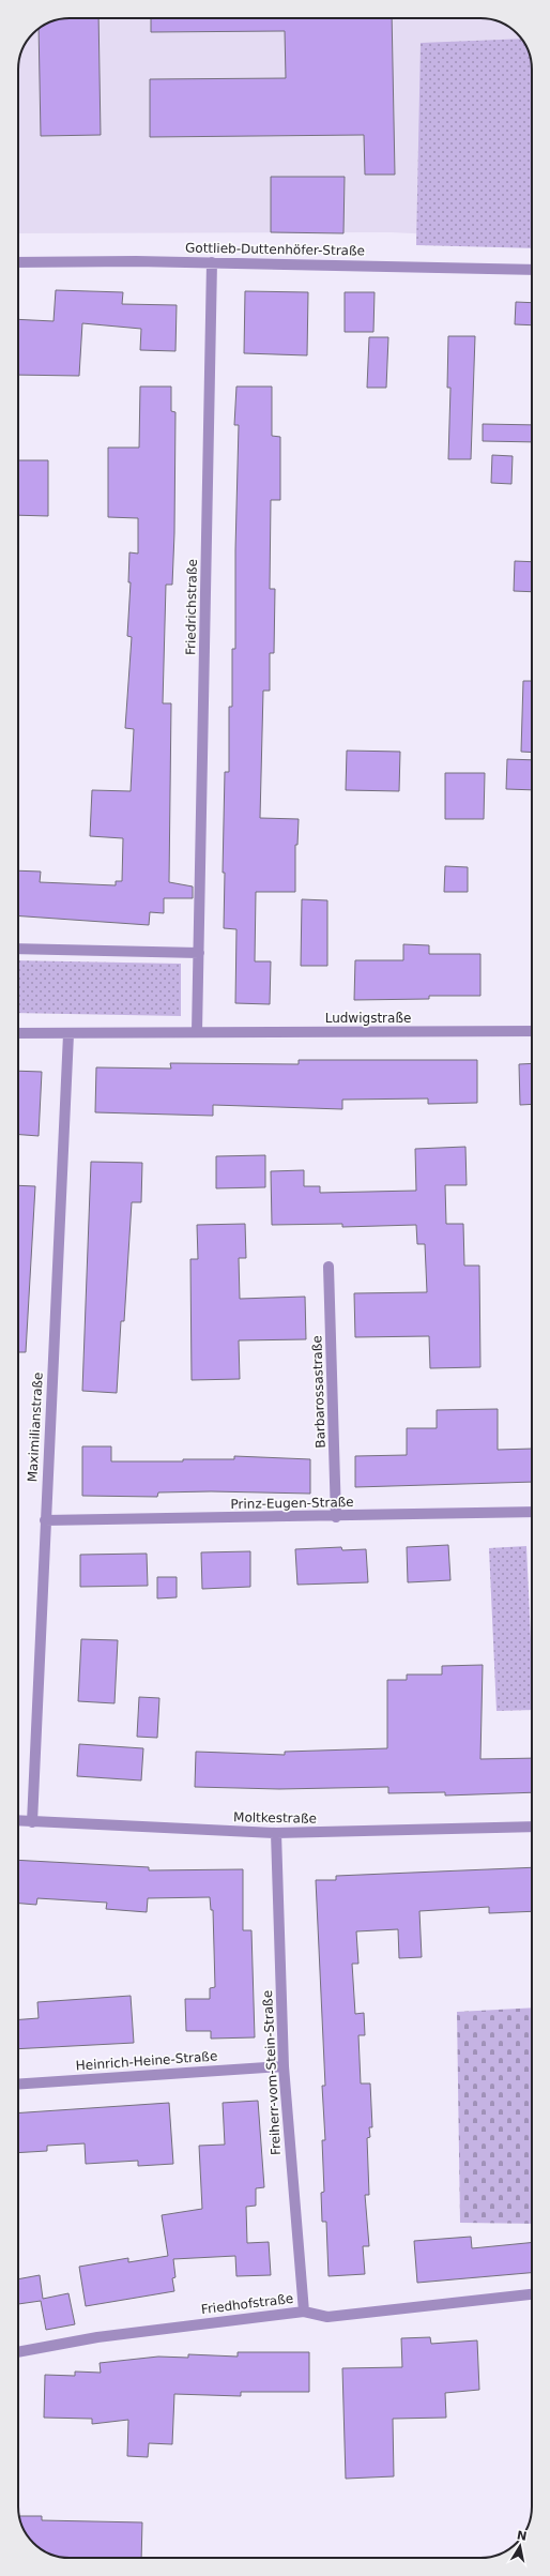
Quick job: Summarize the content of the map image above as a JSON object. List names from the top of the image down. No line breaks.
{"streets":{"street":["Gottlieb-Duttenhöfer-Straße","Friedrichstraße","Ludwigstraße","Barbarossastraße","Maximilianstraße","Prinz-Eugen-Straße","Moltkestraße","Heinrich-Heine-Straße","Freiherr-vom-Stein-Straße","Friedhofstraße"]},"crossings":[["Gottlieb-Duttenhöfer-Straße","Friedrichstraße"],["Ludwigstraße","Maximilianstraße"],["Barbarossastraße","Prinz-Eugen-Straße"],["Maximilianstraße","Prinz-Eugen-Straße"],["Maximilianstraße","Moltkestraße"],["Moltkestraße","Freiherr-vom-Stein-Straße"],["Heinrich-Heine-Straße","Freiherr-vom-Stein-Straße"],["Freiherr-vom-Stein-Straße","Friedhofstraße"]],"north":"top"}
